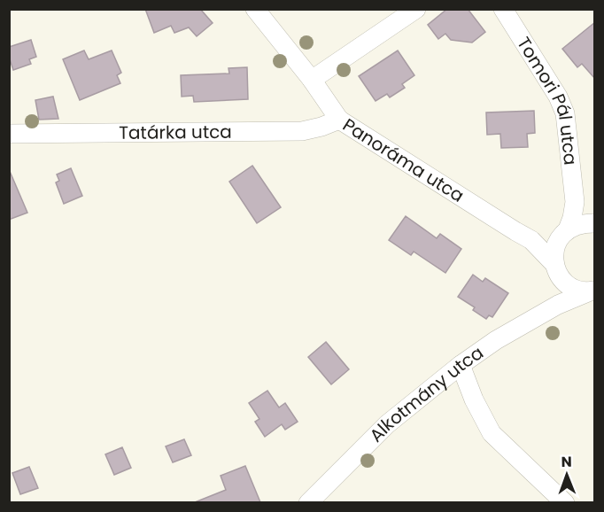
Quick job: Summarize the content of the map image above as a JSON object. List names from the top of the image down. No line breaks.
{"streets":{"street":["Tomori Pál utca","Tatárka utca","Panoráma utca","Alkotmány utca"]},"crossings":[["Tomori Pál utca","Panoráma utca"],["Tatárka utca","Panoráma utca"],["Panoráma utca","Alkotmány utca"]],"north":"top"}
